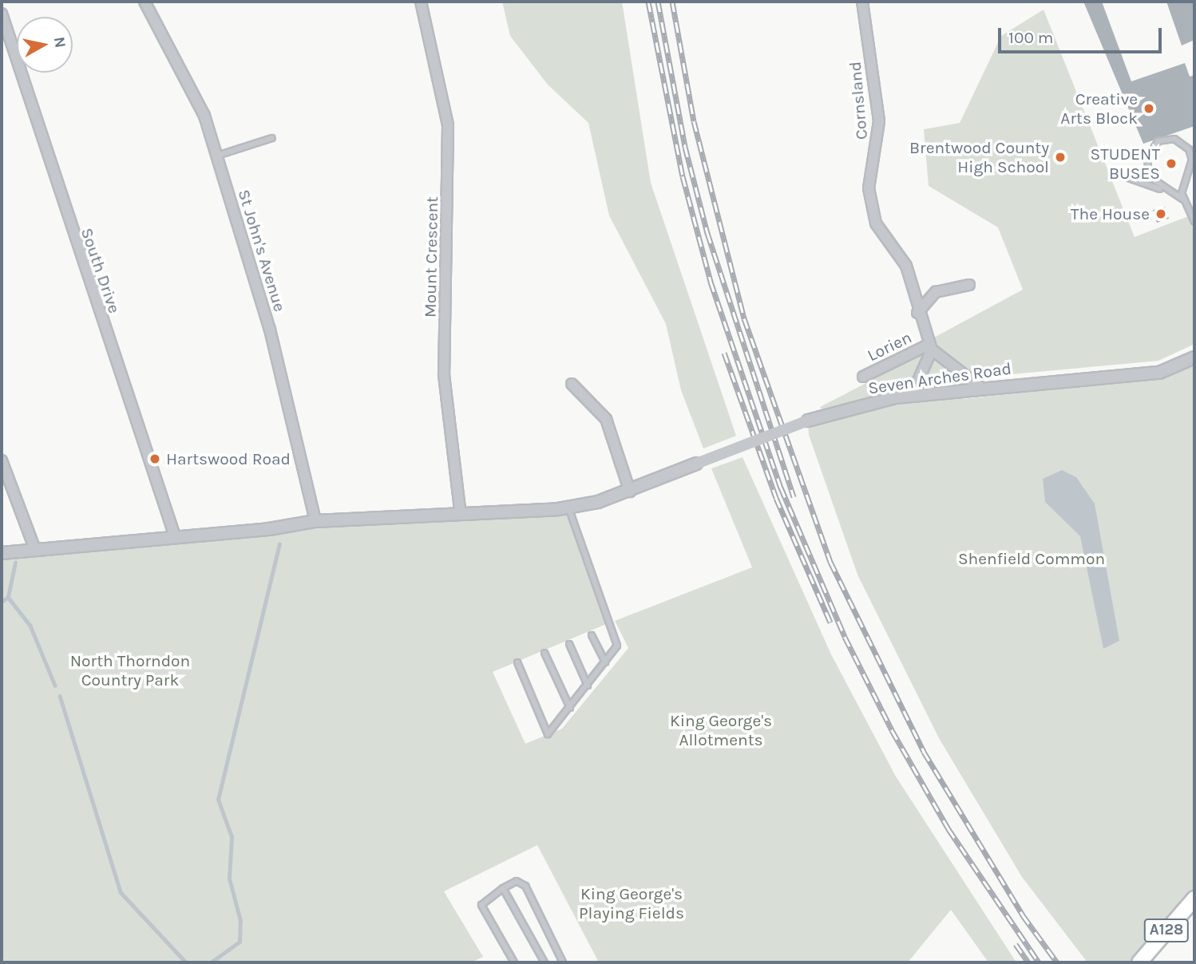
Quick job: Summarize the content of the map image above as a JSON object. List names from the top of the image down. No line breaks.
{"streets":{"main road":["A128"],"street":["Cornsland","St John's Avenue","Mount Crescent","South Drive","Lorien","Seven Arches Road"]},"crossings":[["Cornsland","Lorien"]],"parks":["Shenfield Common","North Thorndon Country Park","King George's Allotments","King George's Playing Fields"],"places":["Creative Arts Block","Brentwood County High School","STUDENT BUSES","The House","Hartswood Road"],"scale_bar":"100 m","north":"right"}
